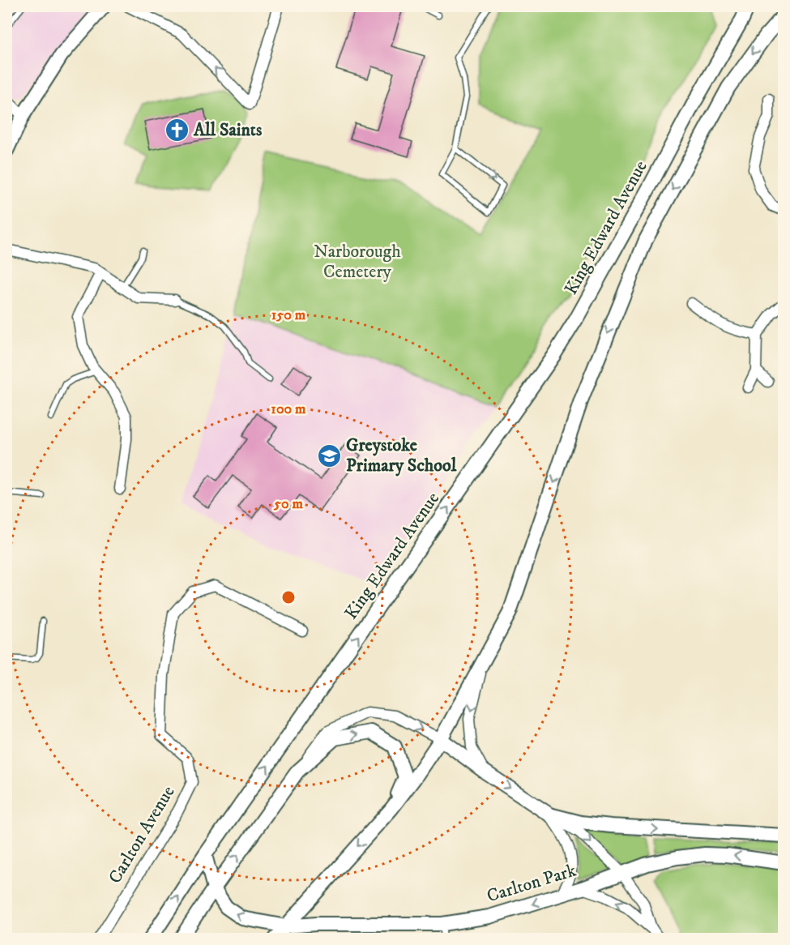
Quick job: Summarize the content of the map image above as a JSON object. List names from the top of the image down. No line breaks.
{"streets":{"main road":["King Edward Avenue","Carlton Park"],"street":["Carlton Avenue"]},"crossings":[["King Edward Avenue","Carlton Park"]],"parks":["Narborough Cemetery"],"places":{"church":["All Saints"],"school or university":["Greystoke Primary School"]},"rings":["150 m","100 m","50 m"]}
